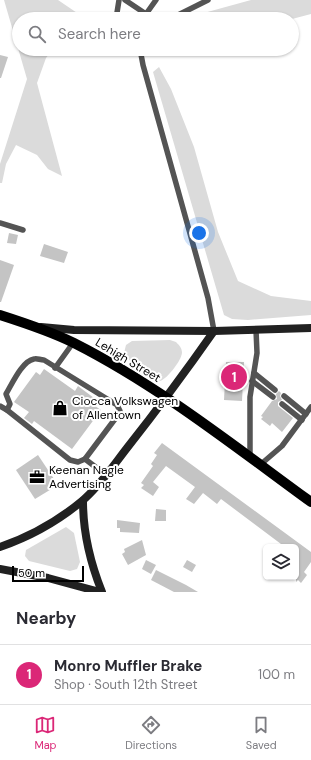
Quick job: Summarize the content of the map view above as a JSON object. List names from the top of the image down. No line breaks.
{"streets":{"main road":["Lehigh Street"]},"places":{"shop":["Ciocca Volkswagen of Allentown"],"office":["Keenan Nagle Advertising"]},"scale_bar":"50 m","page":{"search":"Search here","pins":"1","scale":"50 m","heading":"Nearby","list":[{"mark":"1","name":"Monro Muffler Brake","note":"Shop · South 12th Street","value":"100 m"}],"nav":["Map","Directions","Saved"]}}
